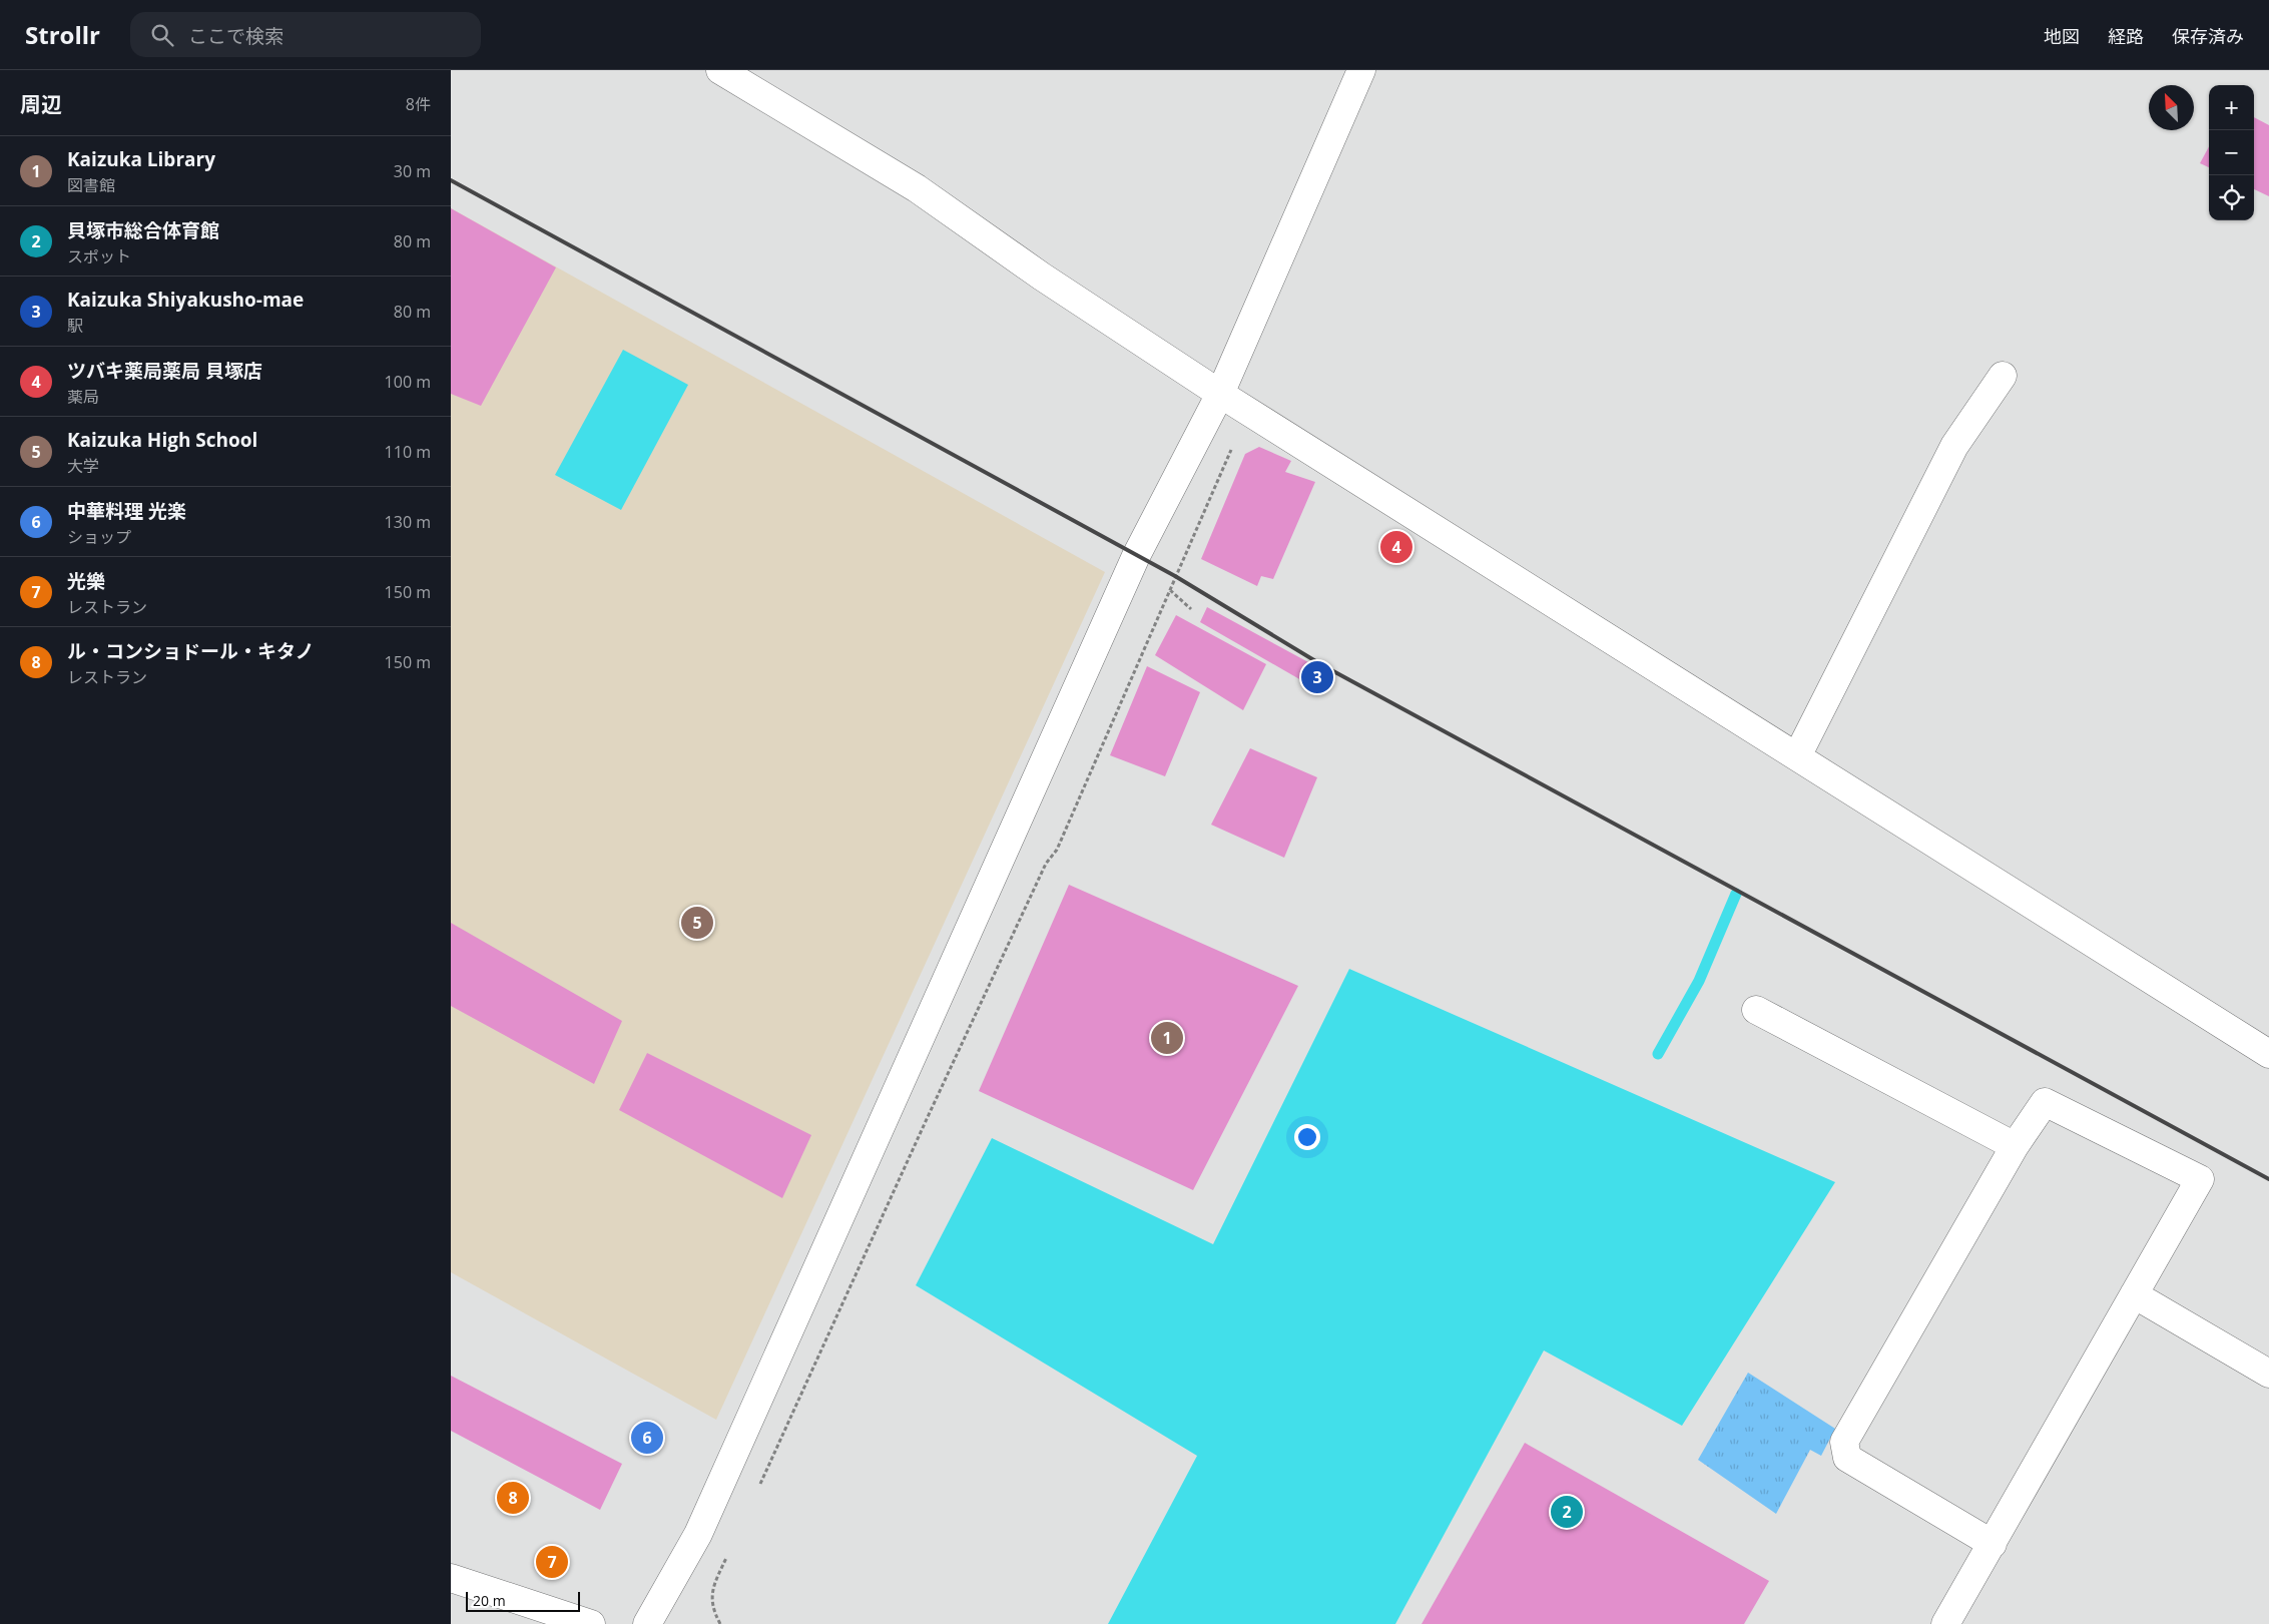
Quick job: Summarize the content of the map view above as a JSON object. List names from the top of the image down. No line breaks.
{"scale_bar":"20 m","north":"top left","page":{"header":"Strollr","search":"ここで検索","nav":["地図","経路","保存済み"],"heading":["周辺","8件"],"map_buttons":["+","−"],"list":[{"mark":"1","name":"Kaizuka Library","note":"図書館","value":"30 m"},{"mark":"2","name":"貝塚市総合体育館","note":"スポット","value":"80 m"},{"mark":"3","name":"Kaizuka Shiyakusho-mae","note":"駅","value":"80 m"},{"mark":"4","name":"ツバキ薬局薬局 貝塚店","note":"薬局","value":"100 m"},{"mark":"5","name":"Kaizuka High School","note":"大学","value":"110 m"},{"mark":"6","name":"中華料理 光楽","note":"ショップ","value":"130 m"},{"mark":"7","name":"光樂","note":"レストラン","value":"150 m"},{"mark":"8","name":"ル・コンショドール・キタノ","note":"レストラン","value":"150 m"}],"pins":["4","3","5","1","6","8","2","7"],"scale":"20 m"}}
